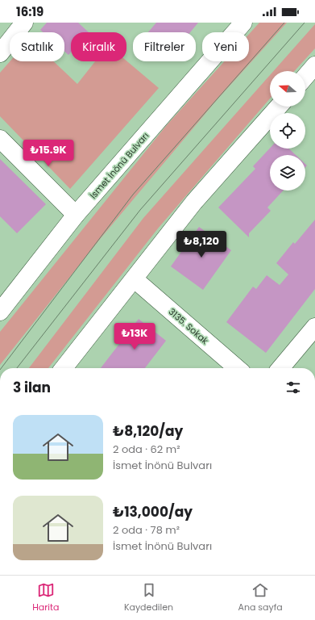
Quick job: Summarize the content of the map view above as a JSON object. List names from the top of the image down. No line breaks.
{"streets":{"main road":["İsmet İnönü Bulvarı","3135. Sokak"]},"north":"left","page":{"status":"16:19","chip":["Satılık","Kiralık","Filtreler","Yeni"],"price":["₺15.9K","₺8,120","₺13K"],"heading":"3 ilan","list":[{"name":"₺8,120/ay","note":"2 oda · 62 m² · İsmet İnönü Bulvarı"},{"name":"₺13,000/ay","note":"2 oda · 78 m² · İsmet İnönü Bulvarı"}],"tabs":["Harita","Kaydedilen","Ana sayfa"]}}
